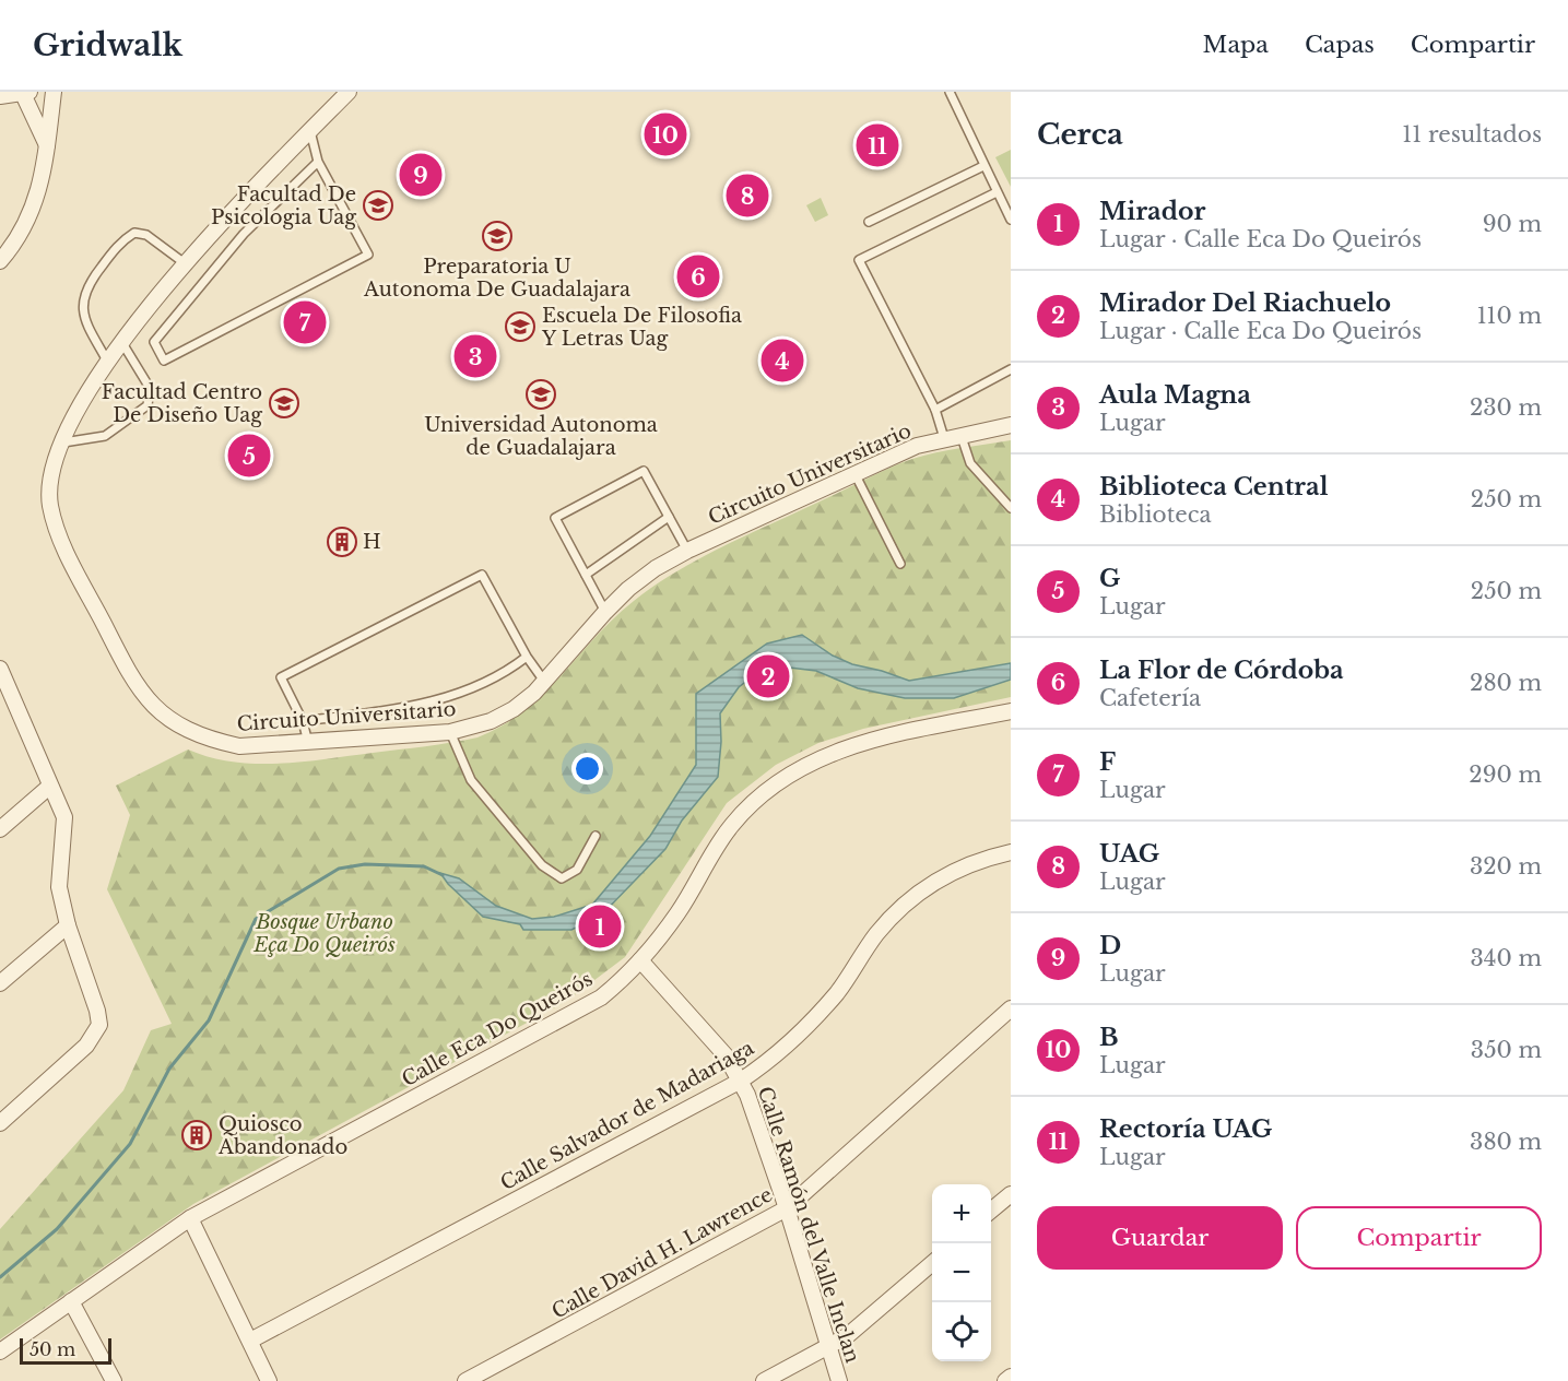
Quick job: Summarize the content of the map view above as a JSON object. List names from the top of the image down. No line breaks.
{"streets":{"street":["Circuito Universitario","Calle Eca Do Queirós","Calle Salvador de Madariaga","Calle Ramón del Valle Inclan","Calle David H. Lawrence"]},"crossings":[["Calle Eca Do Queirós","Calle Ramón del Valle Inclan"],["Calle Salvador de Madariaga","Calle Ramón del Valle Inclan"],["Calle Ramón del Valle Inclan","Calle David H. Lawrence"]],"parks":["Bosque Urbano Eça Do Queirós"],"places":{"school or university":["Facultad De Psicologia Uag","Preparatoria U Autonoma De Guadalajara","Escuela De Filosofia Y Letras Uag","Universidad Autonoma de Guadalajara","Facultad Centro De Diseño Uag"],"building":["H","Quiosco Abandonado"]},"scale_bar":"50 m","page":{"header":"Gridwalk","nav":["Mapa","Capas","Compartir"],"heading":["Cerca","11 resultados"],"pins":["10","11","9","8","6","7","3","4","5","2","1"],"list":[{"mark":"1","name":"Mirador","note":"Lugar · Calle Eca Do Queirós","value":"90 m"},{"mark":"2","name":"Mirador Del Riachuelo","note":"Lugar · Calle Eca Do Queirós","value":"110 m"},{"mark":"3","name":"Aula Magna","note":"Lugar","value":"230 m"},{"mark":"4","name":"Biblioteca Central","note":"Biblioteca","value":"250 m"},{"mark":"5","name":"G","note":"Lugar","value":"250 m"},{"mark":"6","name":"La Flor de Córdoba","note":"Cafetería","value":"280 m"},{"mark":"7","name":"F","note":"Lugar","value":"290 m"},{"mark":"8","name":"UAG","note":"Lugar","value":"320 m"},{"mark":"9","name":"D","note":"Lugar","value":"340 m"},{"mark":"10","name":"B","note":"Lugar","value":"350 m"},{"mark":"11","name":"Rectoría UAG","note":"Lugar","value":"380 m"}],"map_buttons":["+","−"],"buttons":["Guardar","Compartir"],"scale":"50 m"}}
